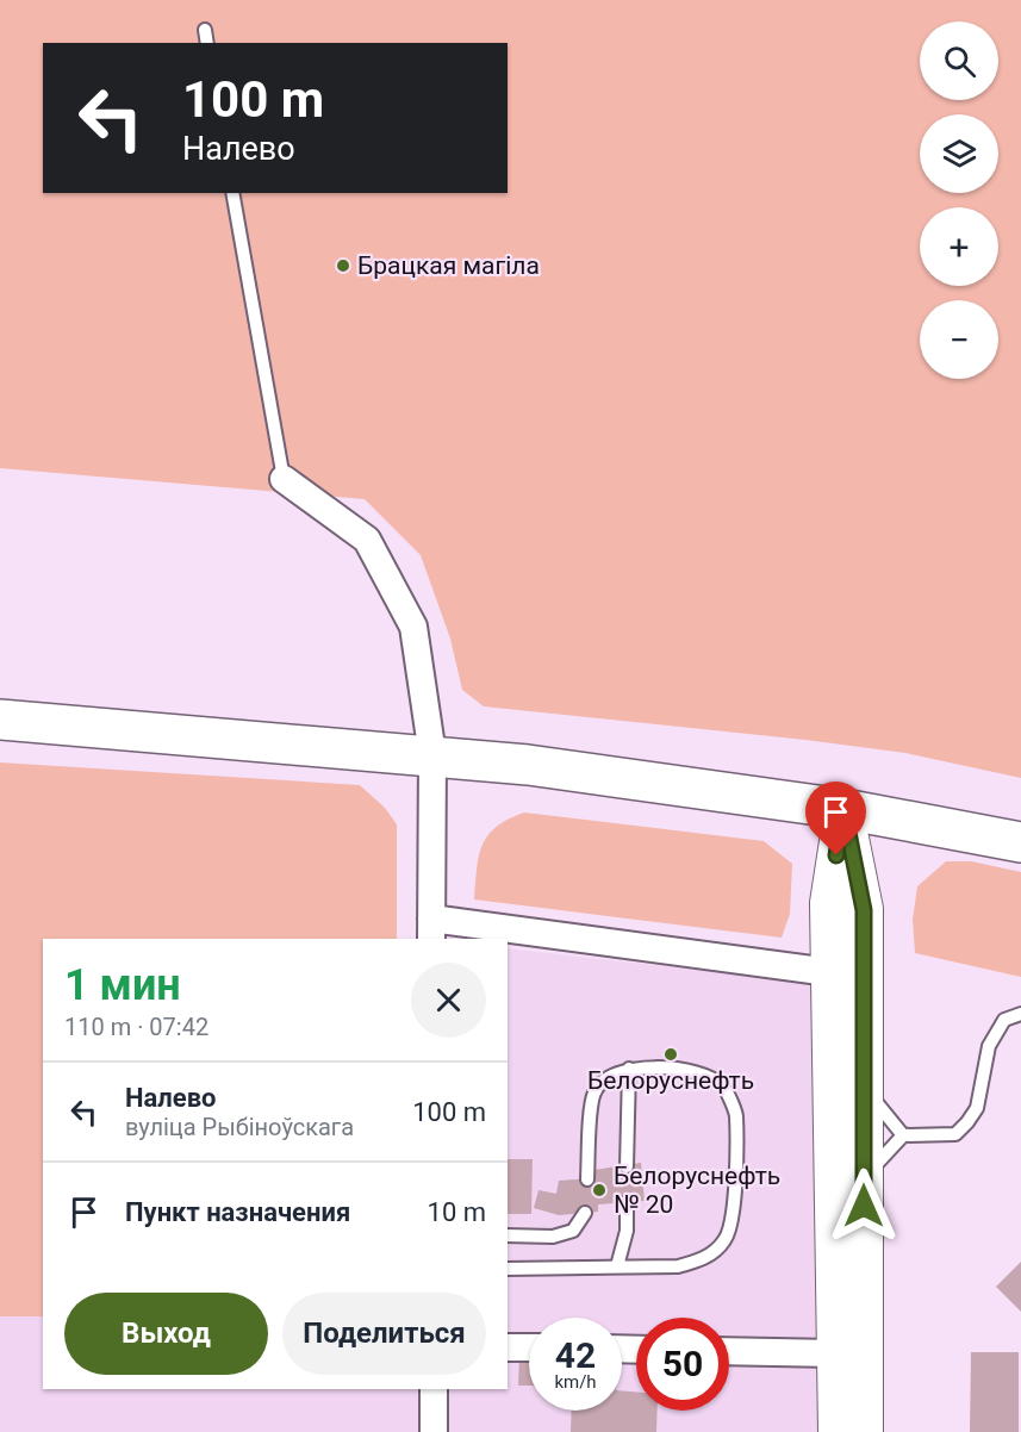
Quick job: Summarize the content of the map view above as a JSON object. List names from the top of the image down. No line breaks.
{"places":["Брацкая магіла","Белоруснефть","Белоруснефть № 20"],"page":{"map_buttons":["+","−"],"turn":["100 m","Налево"],"heading":["1 мин","110 m · 07:42"],"list":[{"name":"Налево","note":"вуліца Рыбіноўскага","value":"100 m"},{"name":"Пункт назначения","value":"10 m"}],"buttons":["Выход","Поделиться"],"speed":"42 km/h","limit":"50"}}
